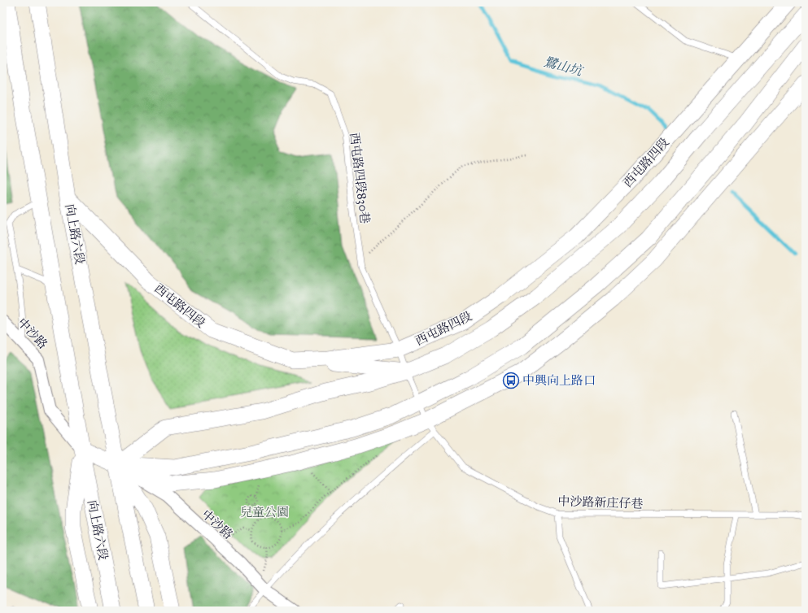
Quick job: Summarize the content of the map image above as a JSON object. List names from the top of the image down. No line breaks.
{"streets":{"street":["西屯路四段","向上路六段","中沙路"],"lane":["西屯路四段830巷","中沙路新庄仔巷"]},"crossings":[["西屯路四段","西屯路四段830巷"],["西屯路四段","向上路六段"],["西屯路四段","中沙路"],["西屯路四段","中沙路新庄仔巷"],["西屯路四段830巷","中沙路新庄仔巷"],["向上路六段","中沙路"]],"water":["鷺山坑"],"parks":["兒童公園"],"places":{"bus stop":["中興向上路口"]}}
